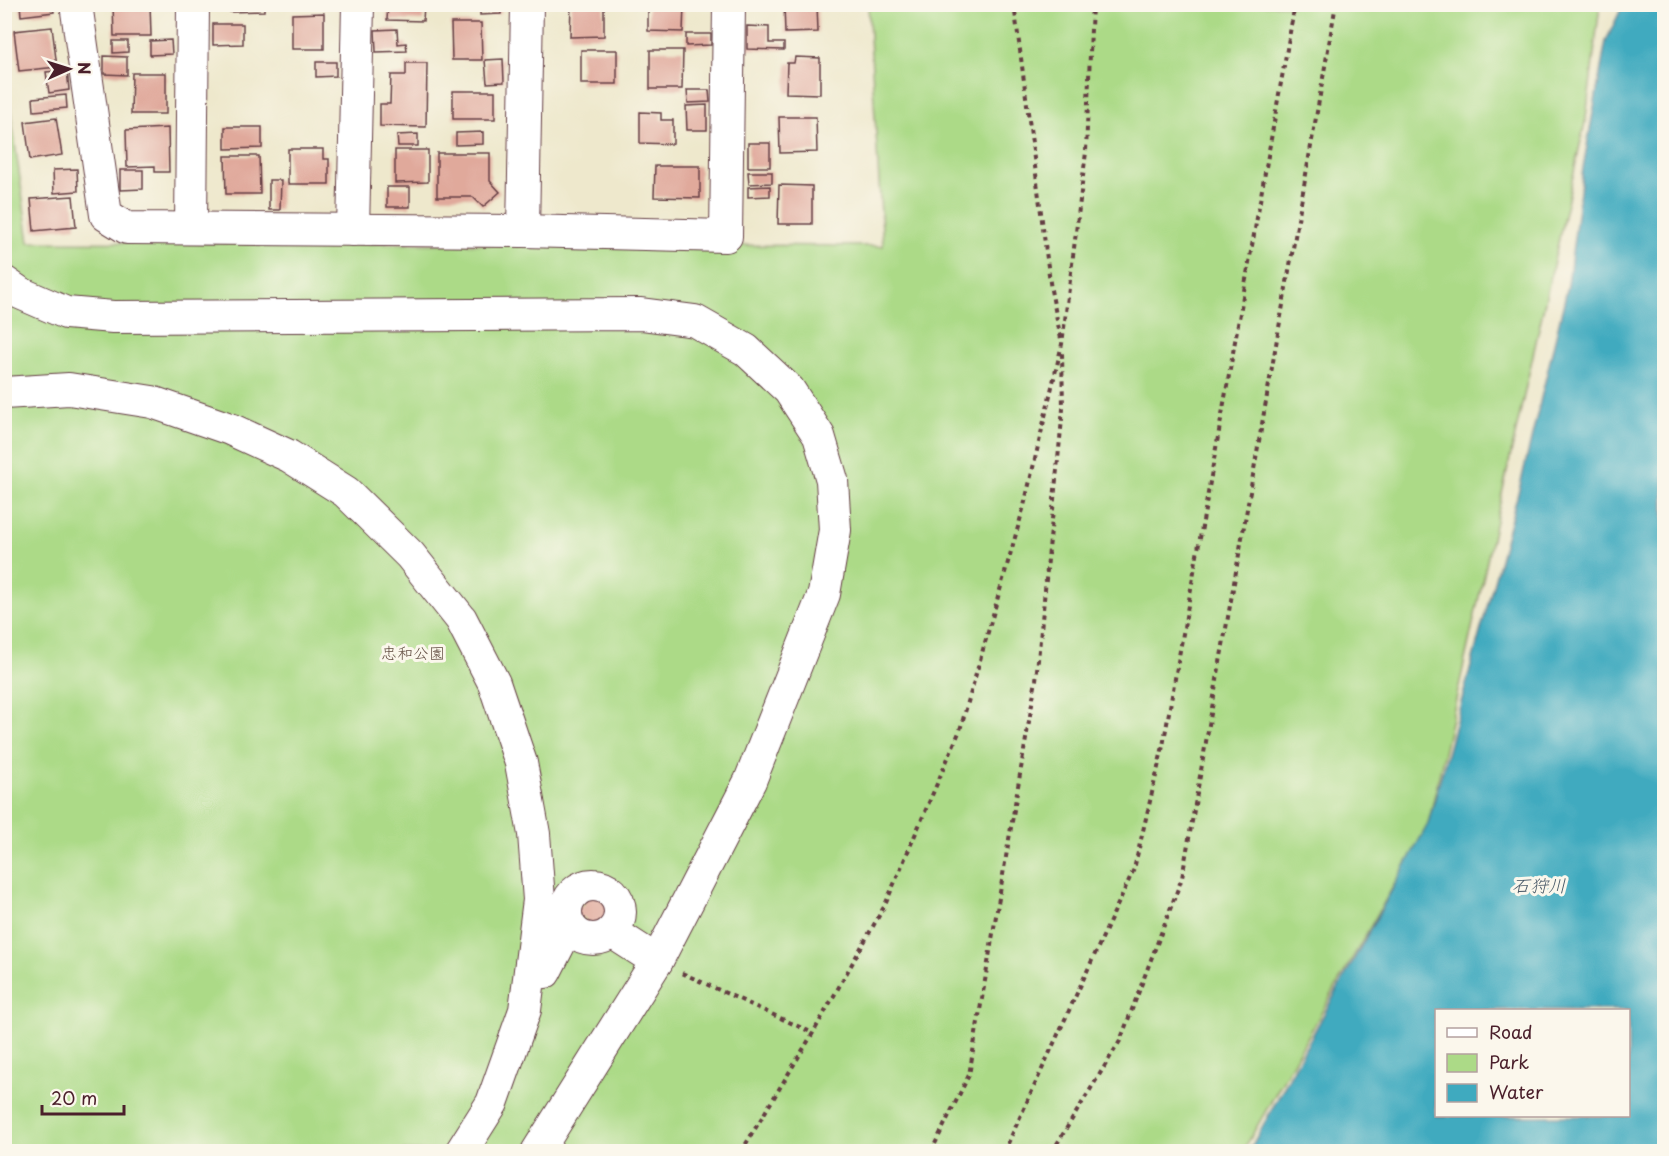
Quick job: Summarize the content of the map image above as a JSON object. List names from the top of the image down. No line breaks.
{"water":["石狩川"],"parks":["忠和公園"],"legend":["Road","Park","Water"],"scale_bar":"20 m","north":"right"}
